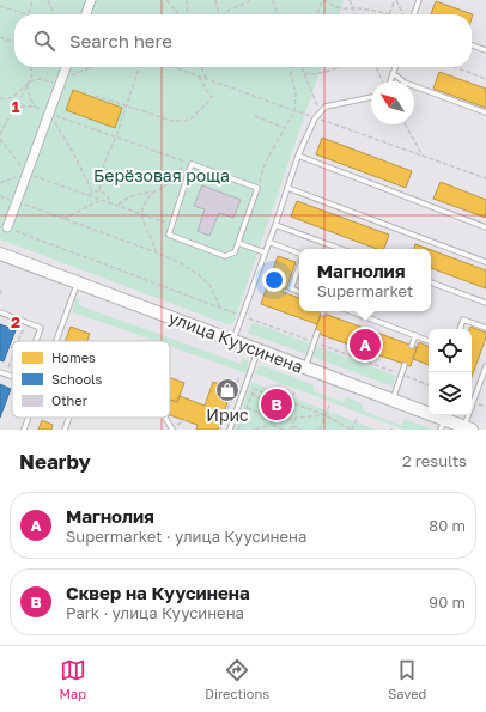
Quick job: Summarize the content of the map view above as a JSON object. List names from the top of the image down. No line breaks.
{"streets":{"main road":["улица Куусинена"]},"parks":["Берёзовая роща"],"places":{"shop":["Ирис"]},"legend":["Homes","Schools","Other"],"north":"top left","page":{"search":"Search here","popup":["Магнолия","Supermarket"],"pins":["A","B"],"heading":["Nearby","2 results"],"list":[{"mark":"A","name":"Магнолия","note":"Supermarket · улица Куусинена","value":"80 m"},{"mark":"B","name":"Сквер на Куусинена","note":"Park · улица Куусинена","value":"90 m"}],"nav":["Map","Directions","Saved"]},"grid":{"rows":["1","2"]}}
